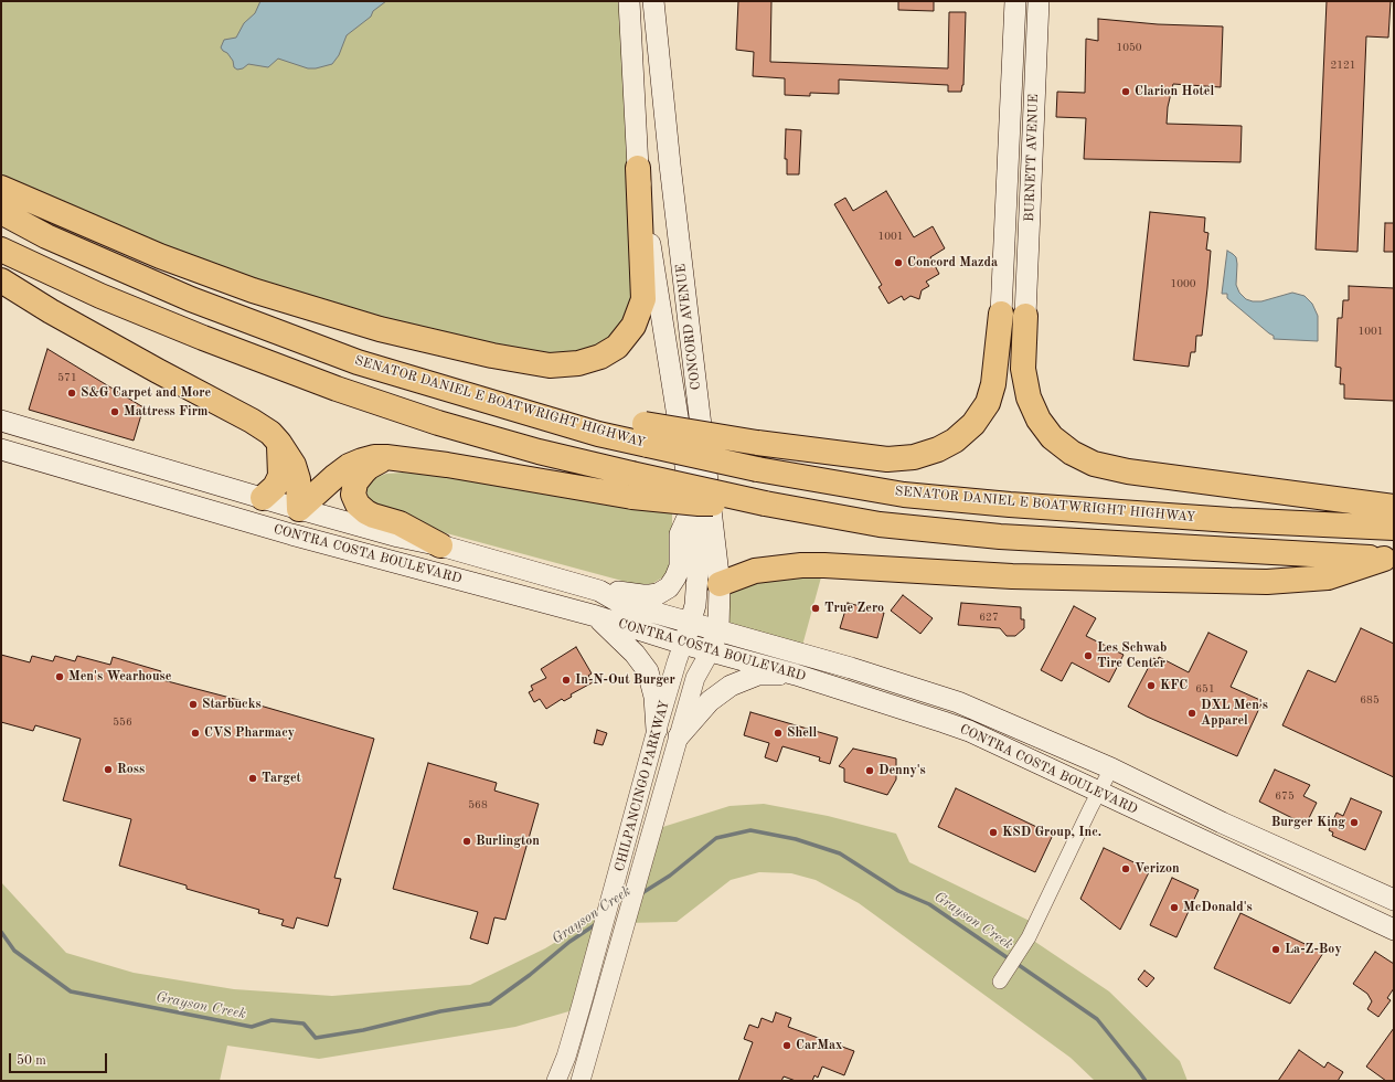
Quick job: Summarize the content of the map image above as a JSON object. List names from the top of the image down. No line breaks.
{"streets":{"highway":["SENATOR DANIEL E BOATWRIGHT HIGHWAY"],"main road":["BURNETT AVENUE","CONCORD AVENUE","CONTRA COSTA BOULEVARD"],"street":["CHILPANCINGO PARKWAY"]},"crossings":[["CONCORD AVENUE","CONTRA COSTA BOULEVARD"],["CONCORD AVENUE","CHILPANCINGO PARKWAY"],["CONTRA COSTA BOULEVARD","CHILPANCINGO PARKWAY"]],"water":["Grayson Creek"],"places":["Clarion Hotel","Concord Mazda","S&G Carpet and More","Mattress Firm","True Zero","Les Schwab Tire Center","Men's Wearhouse","In-N-Out Burger","KFC","Starbucks","DXL Men's Apparel","CVS Pharmacy","Shell","Ross","Denny's","Target","Burger King","KSD Group, Inc.","Burlington","Verizon","McDonald's","La-Z-Boy","CarMax"],"house_numbers":["1050","2121","1001","1000","1001","571","627","651","685","556","675","568"],"scale_bar":"50 m"}
